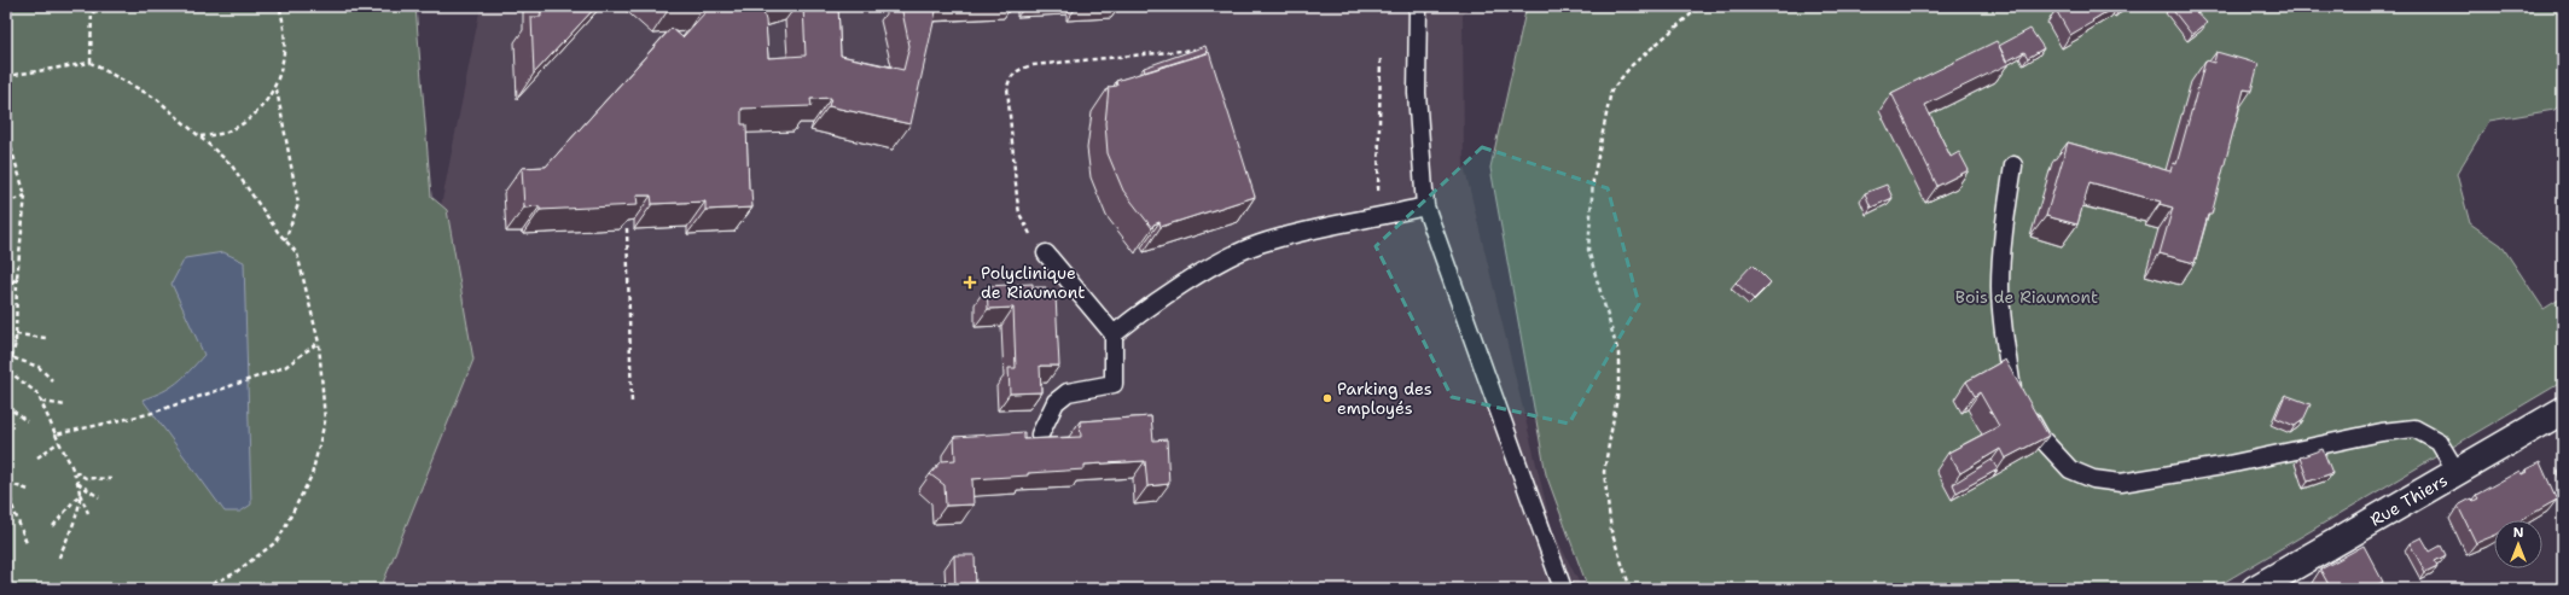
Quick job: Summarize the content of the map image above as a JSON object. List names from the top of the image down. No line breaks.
{"streets":{"street":["Rue Thiers"]},"parks":["Bois de Riaumont"],"places":{"health":["Polyclinique de Riaumont"],"other":["Parking des employés"]},"north":"top"}
